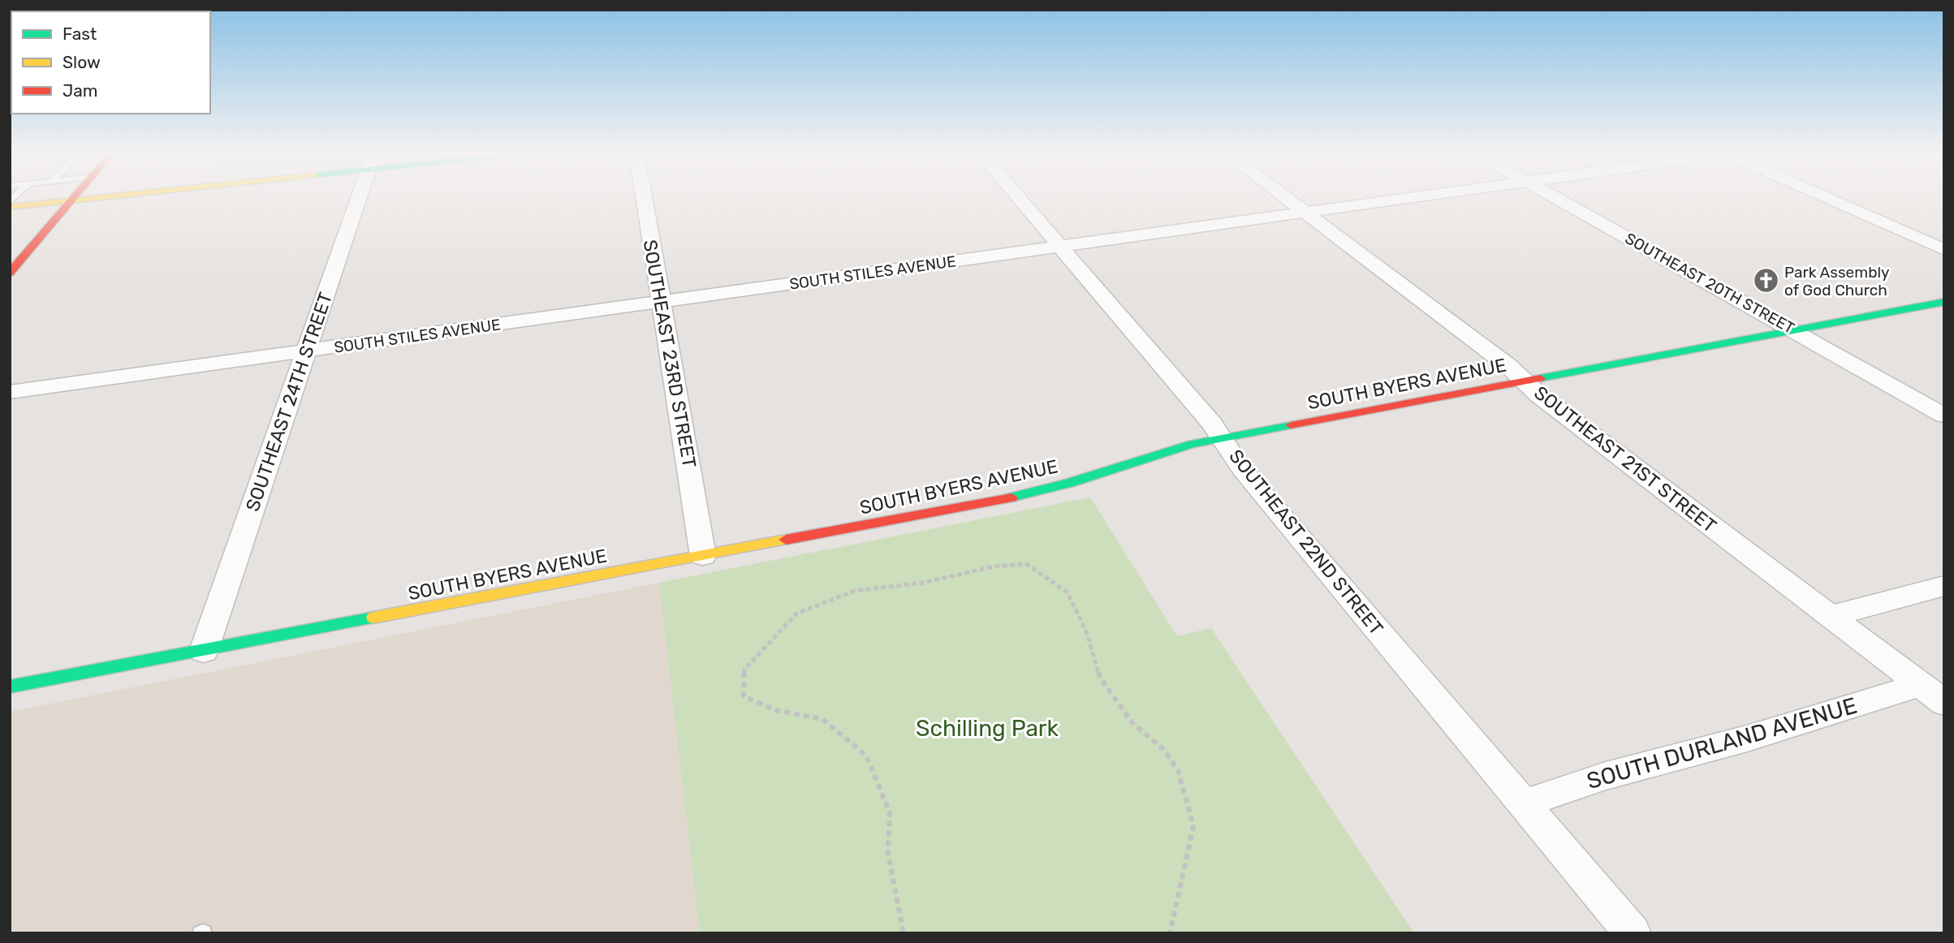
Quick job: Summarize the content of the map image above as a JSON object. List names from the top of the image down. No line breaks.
{"streets":{"street":["SOUTH STILES AVENUE","SOUTHEAST 20TH STREET","SOUTHEAST 23RD STREET","SOUTH BYERS AVENUE","SOUTHEAST 24TH STREET","SOUTHEAST 21ST STREET","SOUTHEAST 22ND STREET","SOUTH DURLAND AVENUE"]},"crossings":[["SOUTH STILES AVENUE","SOUTHEAST 23RD STREET"],["SOUTH STILES AVENUE","SOUTHEAST 24TH STREET"],["SOUTH STILES AVENUE","SOUTHEAST 21ST STREET"],["SOUTH STILES AVENUE","SOUTHEAST 22ND STREET"],["SOUTHEAST 20TH STREET","SOUTH BYERS AVENUE"],["SOUTHEAST 23RD STREET","SOUTH BYERS AVENUE"],["SOUTH BYERS AVENUE","SOUTHEAST 24TH STREET"],["SOUTH BYERS AVENUE","SOUTHEAST 21ST STREET"],["SOUTH BYERS AVENUE","SOUTHEAST 22ND STREET"],["SOUTHEAST 21ST STREET","SOUTH DURLAND AVENUE"],["SOUTHEAST 22ND STREET","SOUTH DURLAND AVENUE"]],"parks":["Schilling Park"],"places":{"church":["Park Assembly of God Church"]},"legend":["Fast","Slow","Jam"]}
